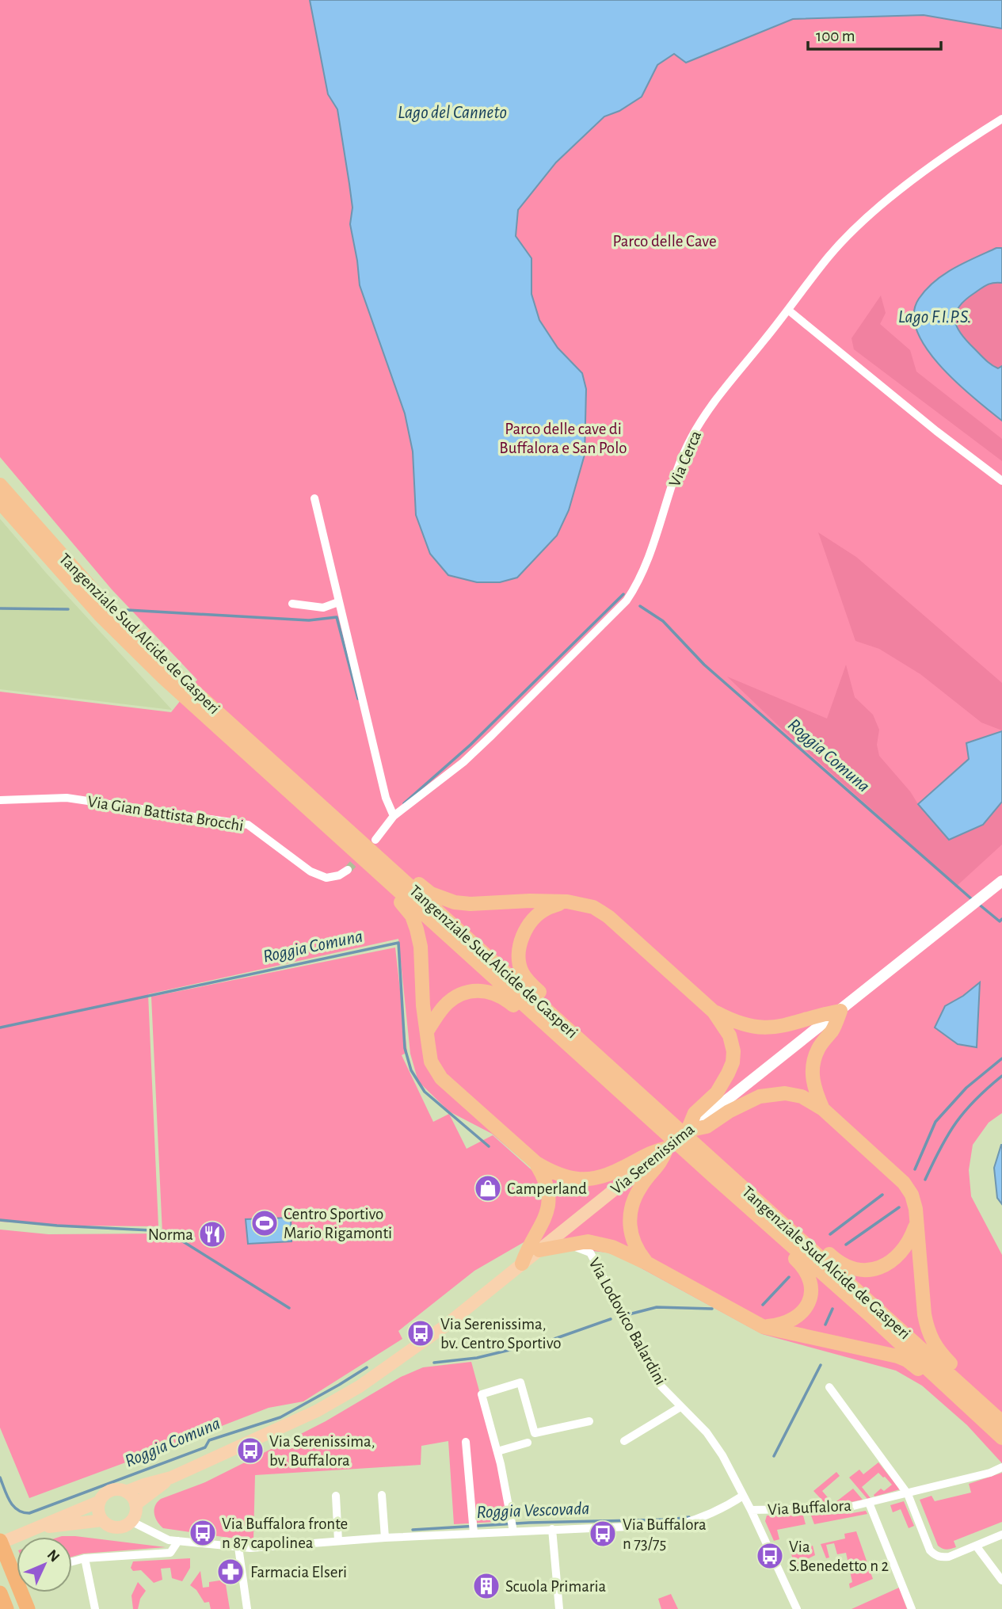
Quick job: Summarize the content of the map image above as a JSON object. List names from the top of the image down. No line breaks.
{"streets":{"highway":["Tangenziale Sud Alcide de Gasperi"],"main road":["Via Serenissima"],"street":["Via Cerca","Via Gian Battista Brocchi","Via Lodovico Balardini","Via Buffalora"]},"crossings":[["Via Serenissima","Via Buffalora"],["Via Lodovico Balardini","Via Buffalora"]],"water":["Lago del Canneto","Lago F.I.P.S.","Roggia Comuna","Roggia Vescovada"],"parks":["Parco delle Cave","Parco delle cave di Buffalora e San Polo"],"places":{"shop":["Camperland"],"sports":["Centro Sportivo Mario Rigamonti"],"restaurant":["Norma"],"bus stop":["Via Serenissima, bv. Centro Sportivo","Via Serenissima, bv. Buffalora","Via Buffalora fronte n 87 capolinea","Via Buffalora n 73/75","Via S.Benedetto n 2"],"pharmacy":["Farmacia Elseri"],"building":["Scuola Primaria"]},"scale_bar":"100 m","north":"top right"}
